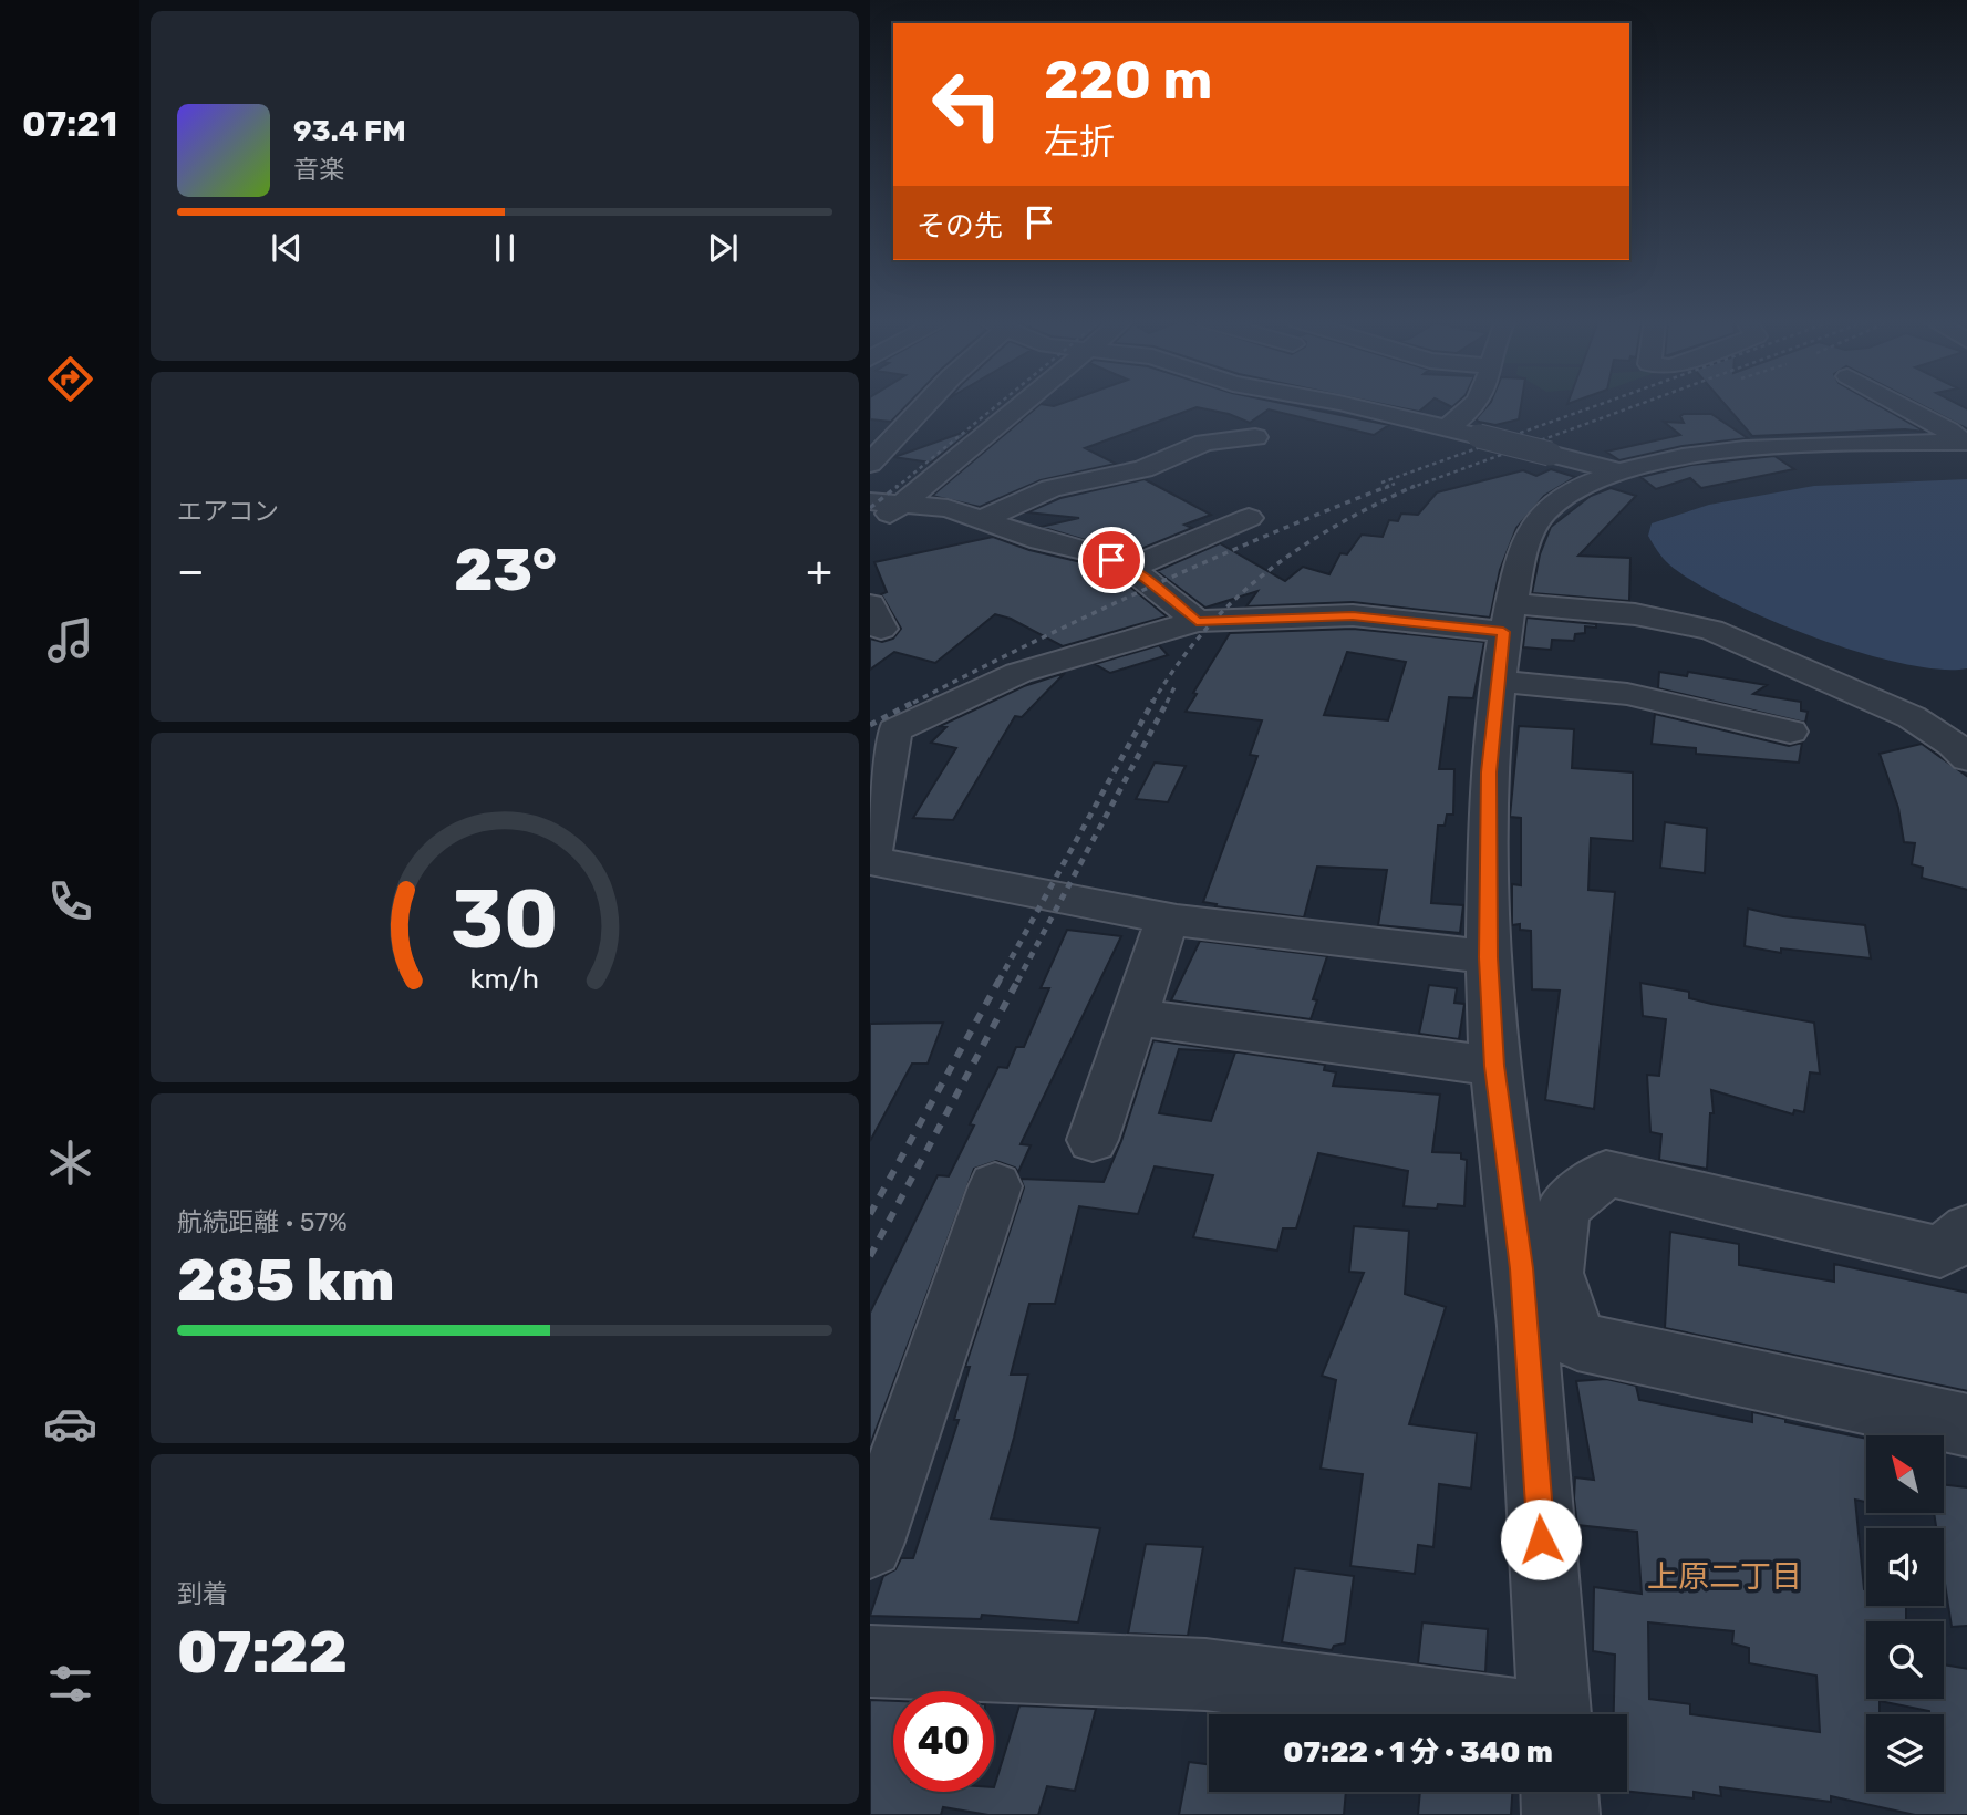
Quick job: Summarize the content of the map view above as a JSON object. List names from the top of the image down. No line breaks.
{"districts":["上原二丁目"],"north":"top left","page":{"tabs":"07:21","turn":["220 m","左折"],"song":["93.4 FM","音楽"],"then":"その先","tile":["エアコン",["航続距離 · 57%","285 km"],["到着","07:22"]],"heat":["−","23°","+"],"limit":"40","trip":"07:22 · 1 分 · 340 m","gauge":["30","km/h"]}}
